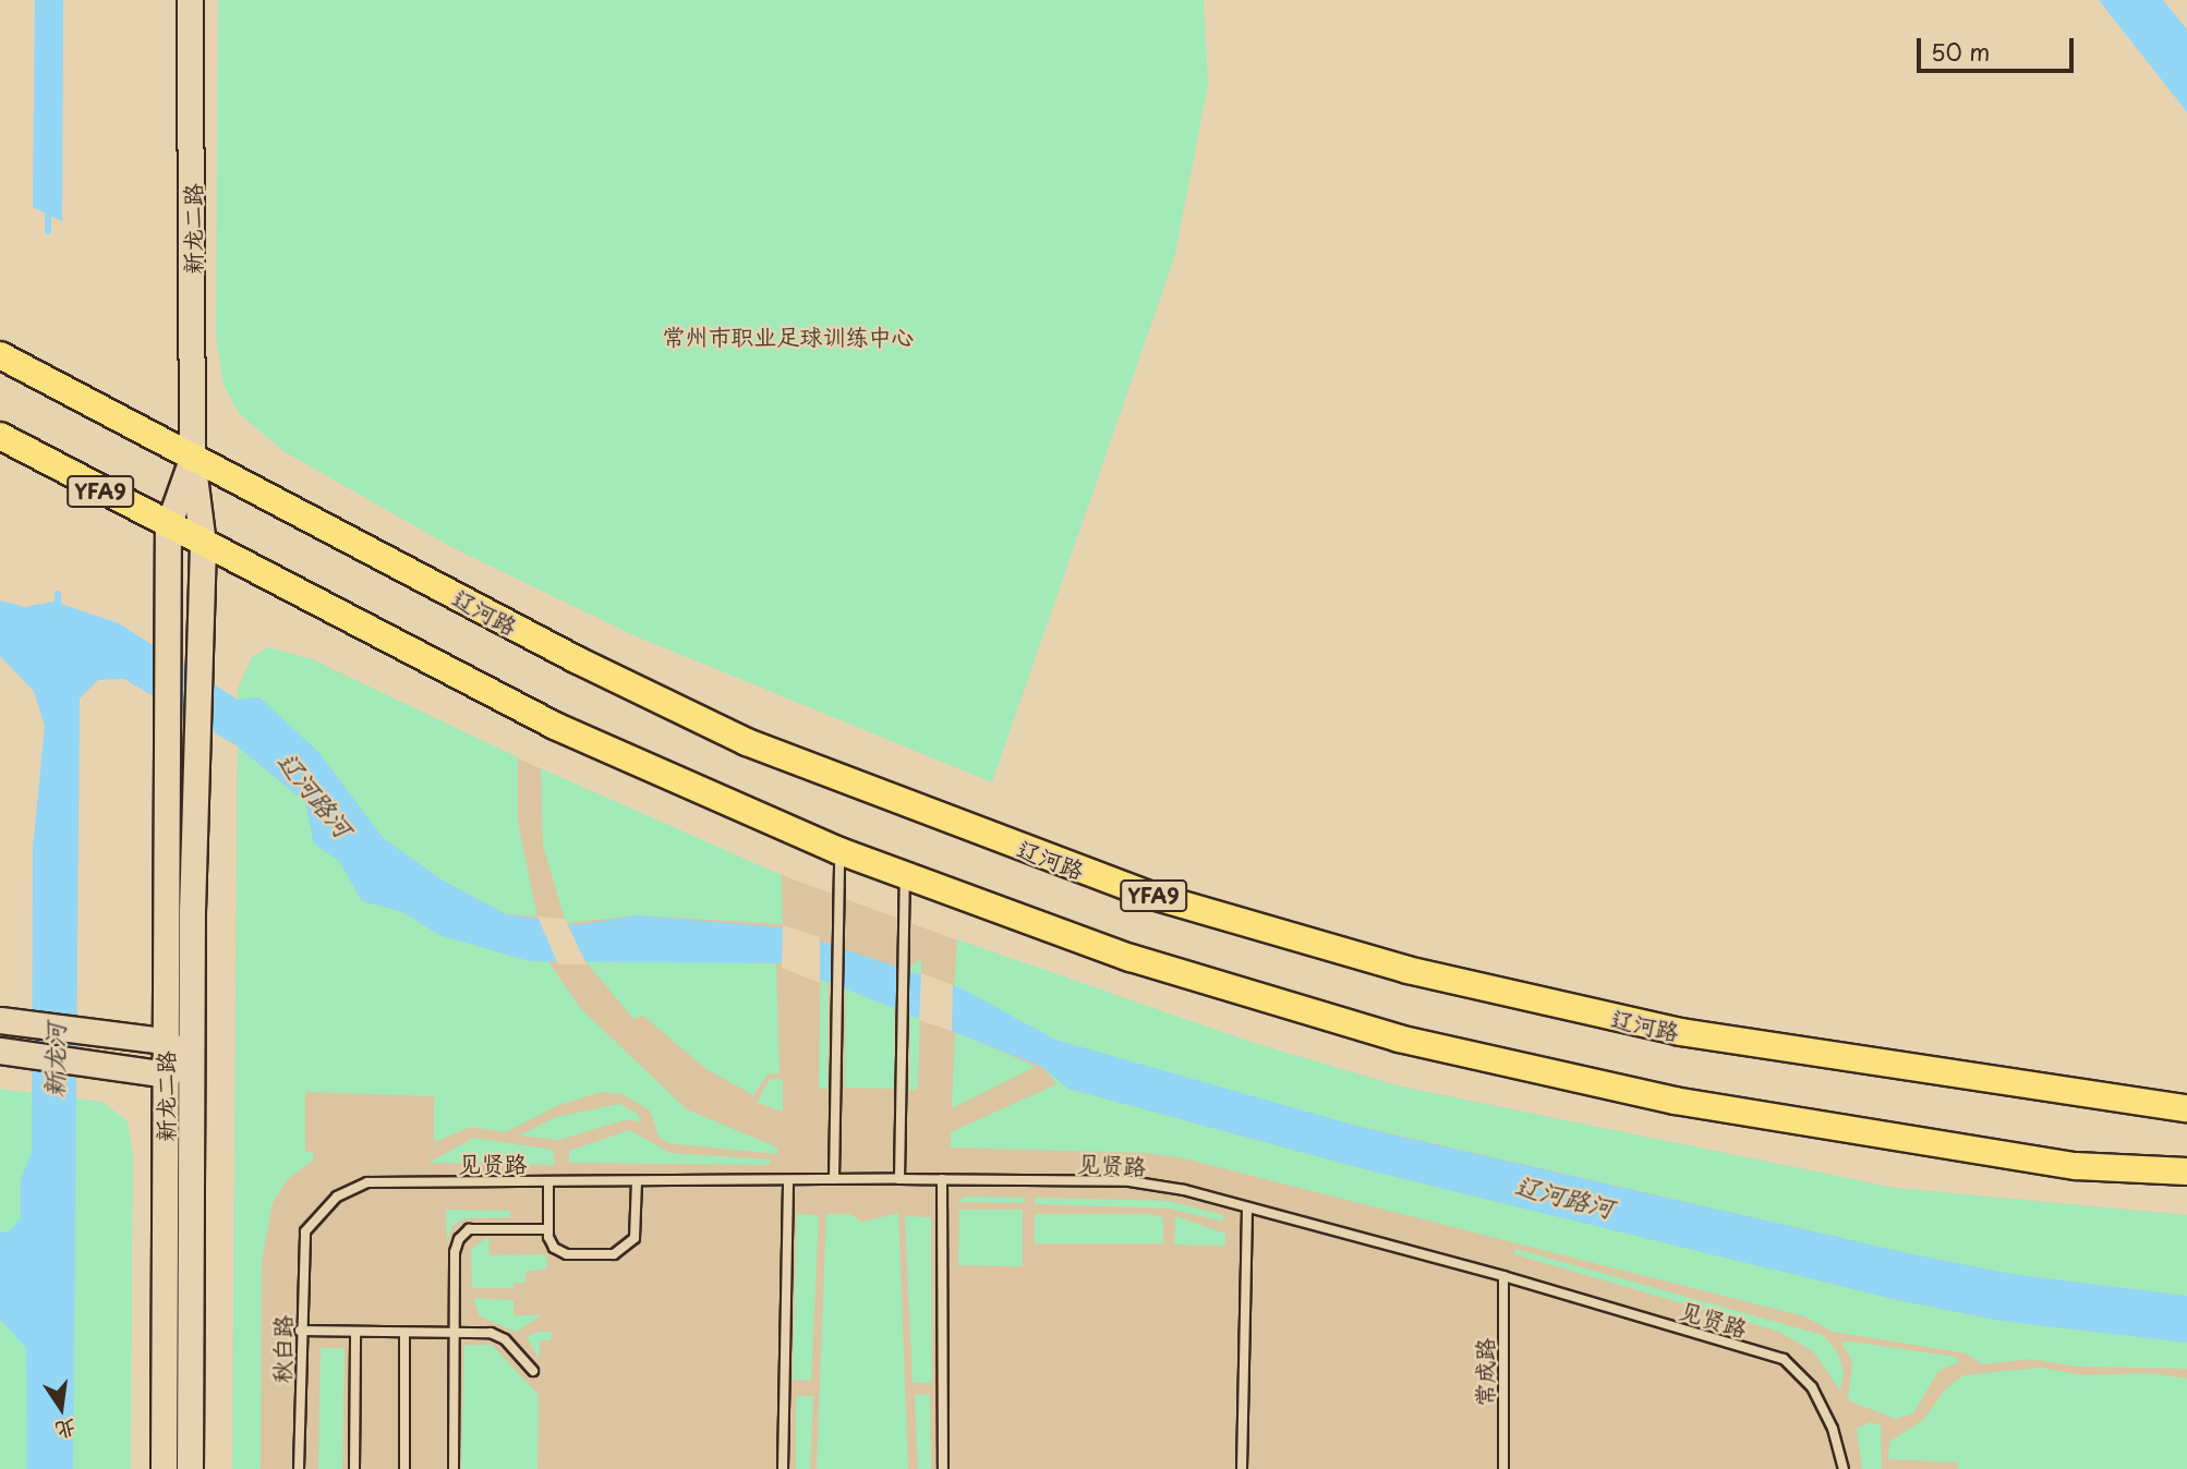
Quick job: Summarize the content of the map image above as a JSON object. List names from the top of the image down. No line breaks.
{"streets":{"main road":["YFA9","辽河路"],"street":["新龙二路"],"lane":["见贤路","秋白路","常成路"]},"crossings":[["新龙二路","YFA9"],["新龙二路","辽河路"],["见贤路","秋白路"],["见贤路","常成路"]],"water":["辽河路河","新龙河"],"parks":["常州市职业足球训练中心"],"scale_bar":"50 m","north":"bottom"}
